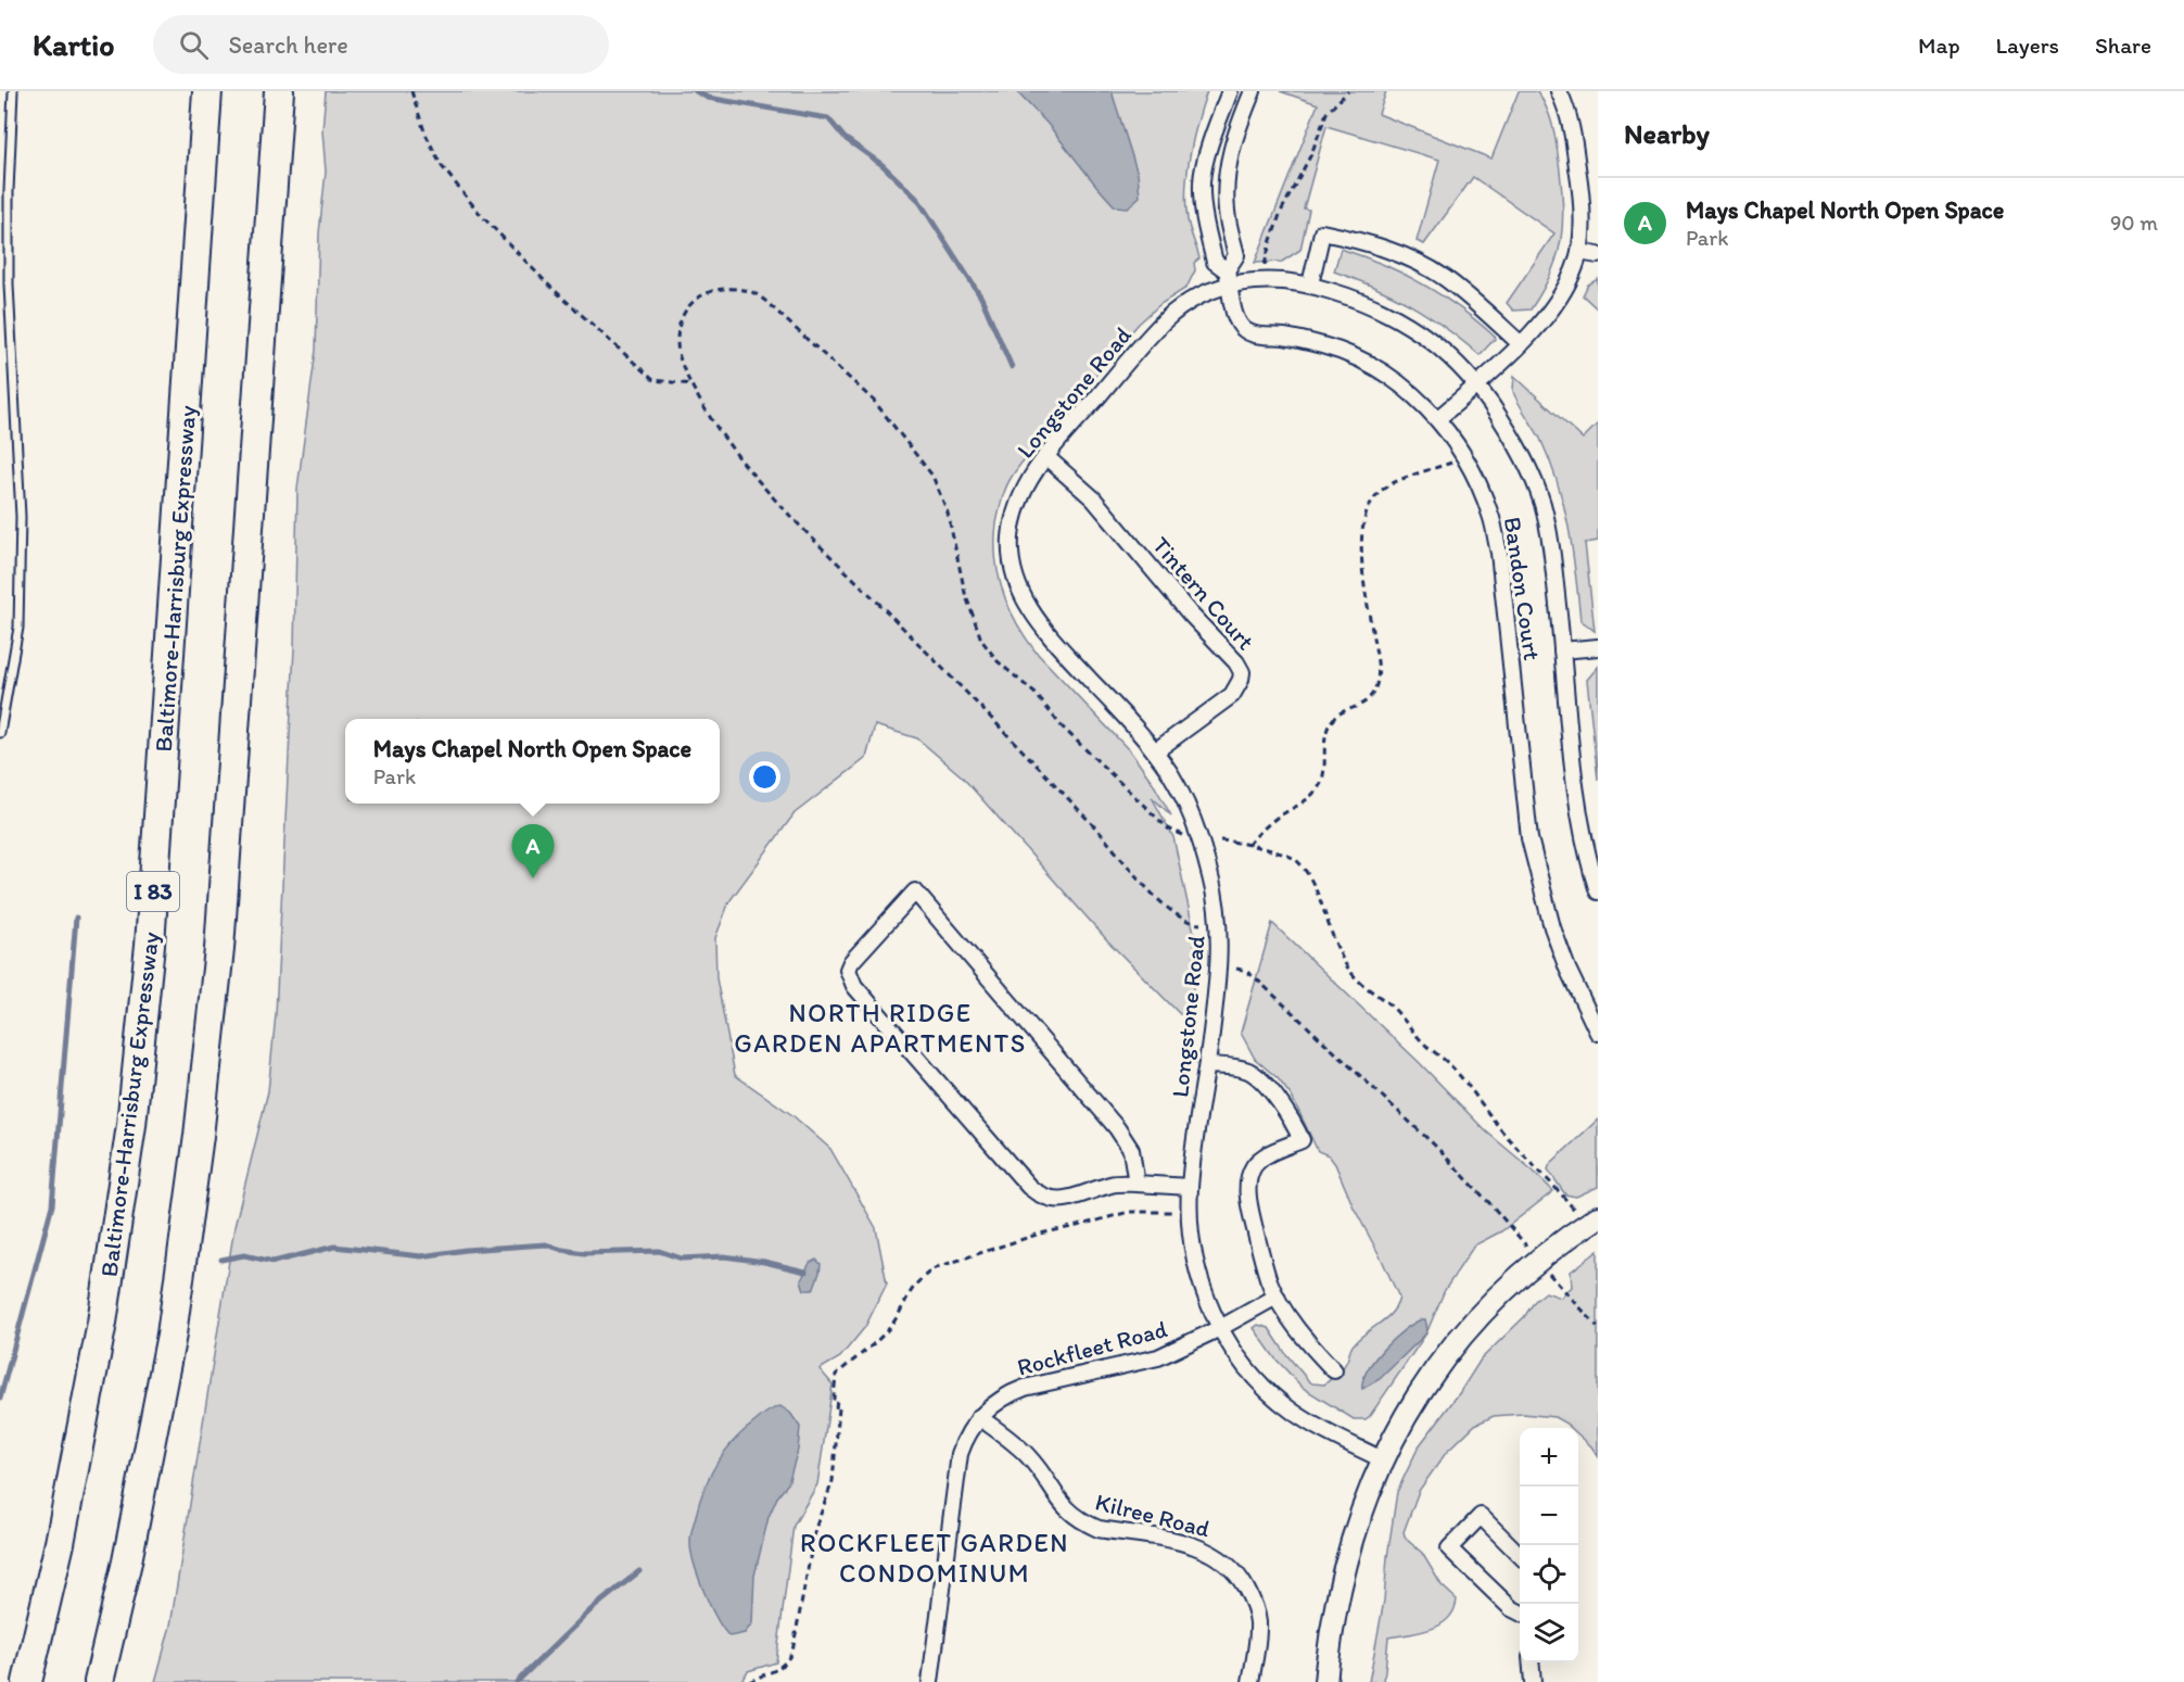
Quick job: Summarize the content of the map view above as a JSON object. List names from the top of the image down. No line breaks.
{"streets":{"highway":["Baltimore-Harrisburg Expressway","I 83"],"street":["Longstone Road","Bandon Court","Tintern Court","Rockfleet Road","Kilree Road"]},"crossings":[["Longstone Road","Bandon Court"],["Longstone Road","Tintern Court"],["Longstone Road","Rockfleet Road"],["Rockfleet Road","Kilree Road"]],"districts":["NORTH RIDGE GARDEN APARTMENTS","ROCKFLEET GARDEN CONDOMINUM"],"page":{"header":"Kartio","search":"Search here","nav":["Map","Layers","Share"],"heading":"Nearby","list":[{"mark":"A","name":"Mays Chapel North Open Space","note":"Park","value":"90 m"}],"popup":["Mays Chapel North Open Space","Park"],"pins":"A","map_buttons":["+","−"]}}
